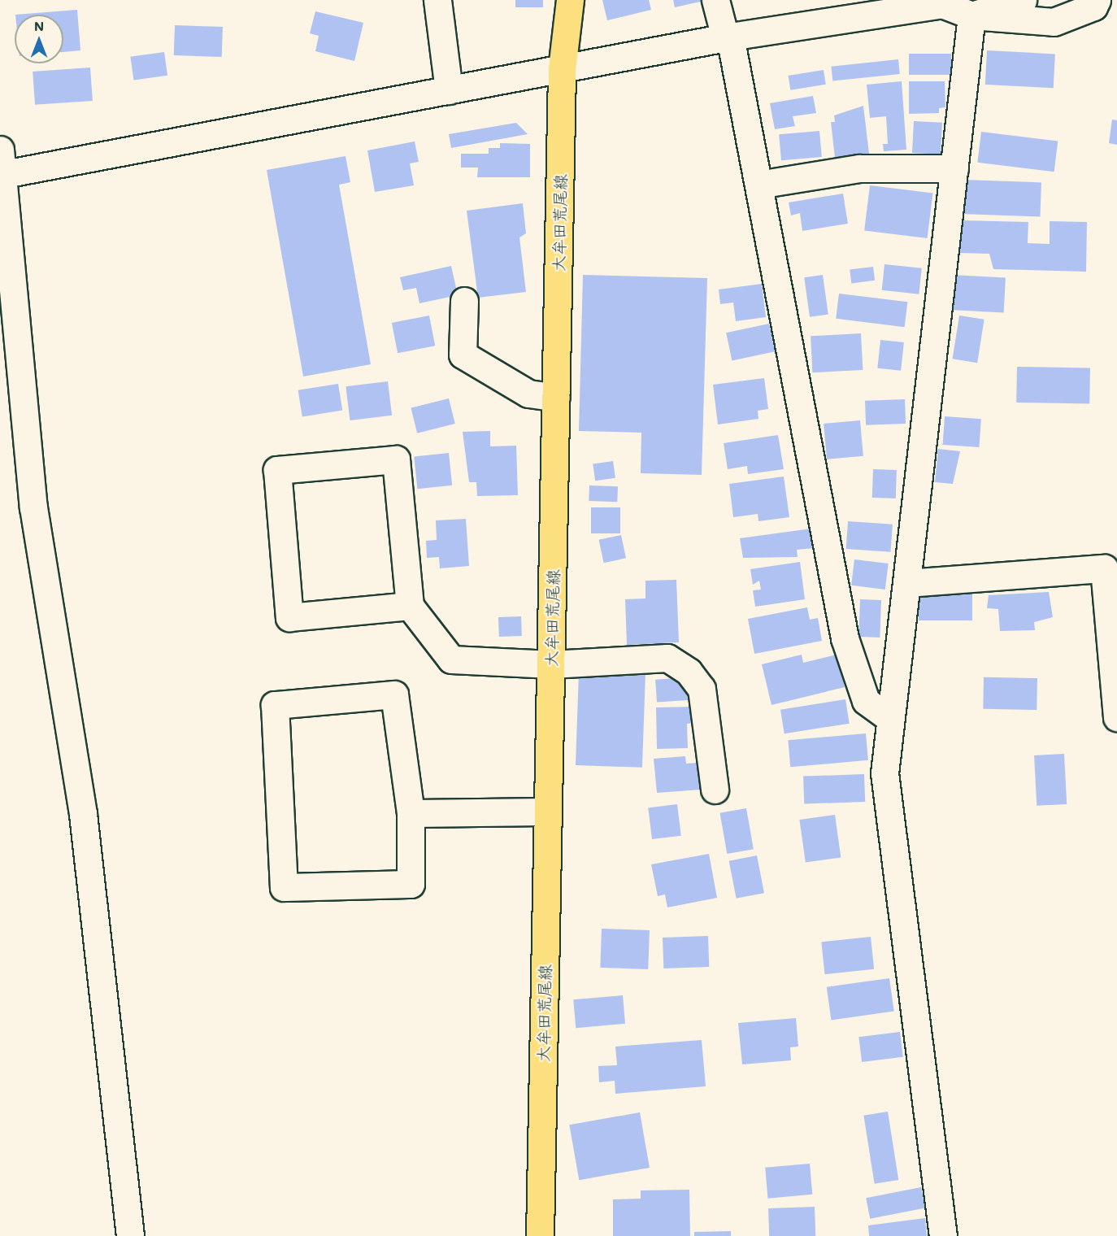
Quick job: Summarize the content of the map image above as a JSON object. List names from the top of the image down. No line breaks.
{"streets":{"main road":["大牟田荒尾線"]},"north":"top"}
